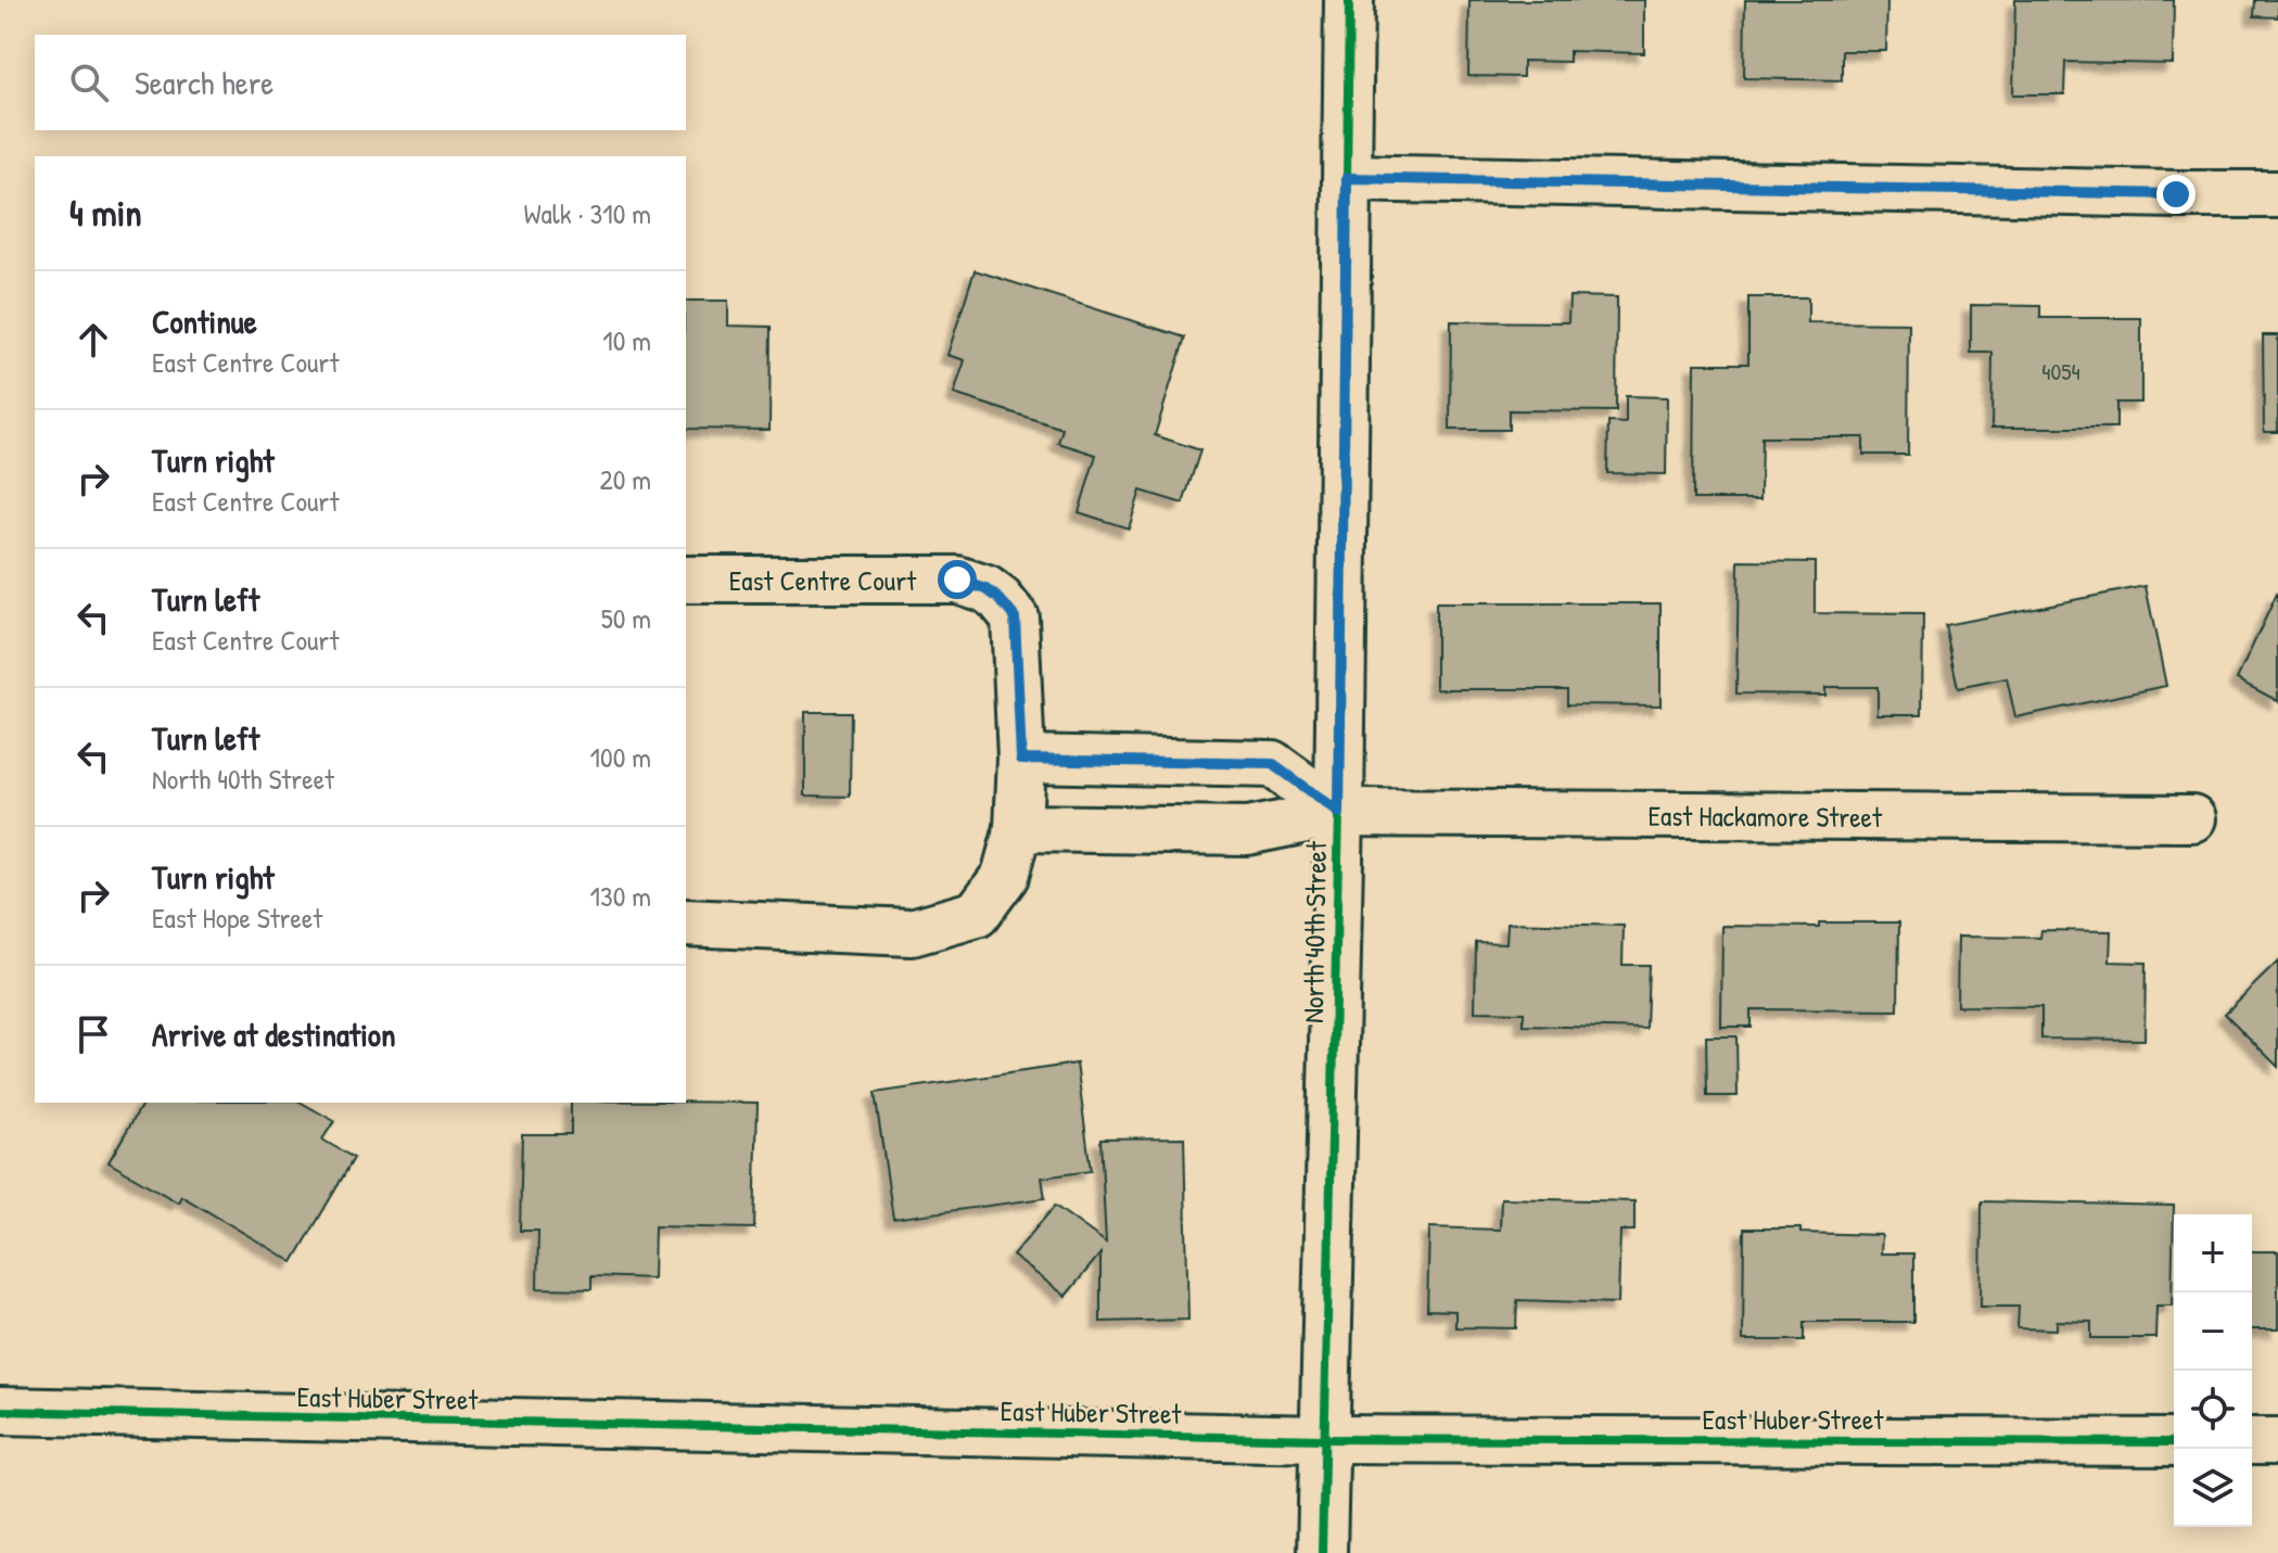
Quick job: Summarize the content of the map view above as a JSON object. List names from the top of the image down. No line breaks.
{"streets":{"street":["East Centre Court","East Hackamore Street","North 40th Street","East Huber Street"]},"crossings":[["East Hackamore Street","North 40th Street"],["North 40th Street","East Huber Street"]],"house_numbers":["4054"],"page":{"search":"Search here","heading":["4 min","Walk · 310 m"],"list":[["Continue","East Centre Court","10 m"],["Turn right","East Centre Court","20 m"],["Turn left","East Centre Court","50 m"],["Turn left","North 40th Street","100 m"],["Turn right","East Hope Street","130 m"],"Arrive at destination"],"map_buttons":["+","−"]}}
